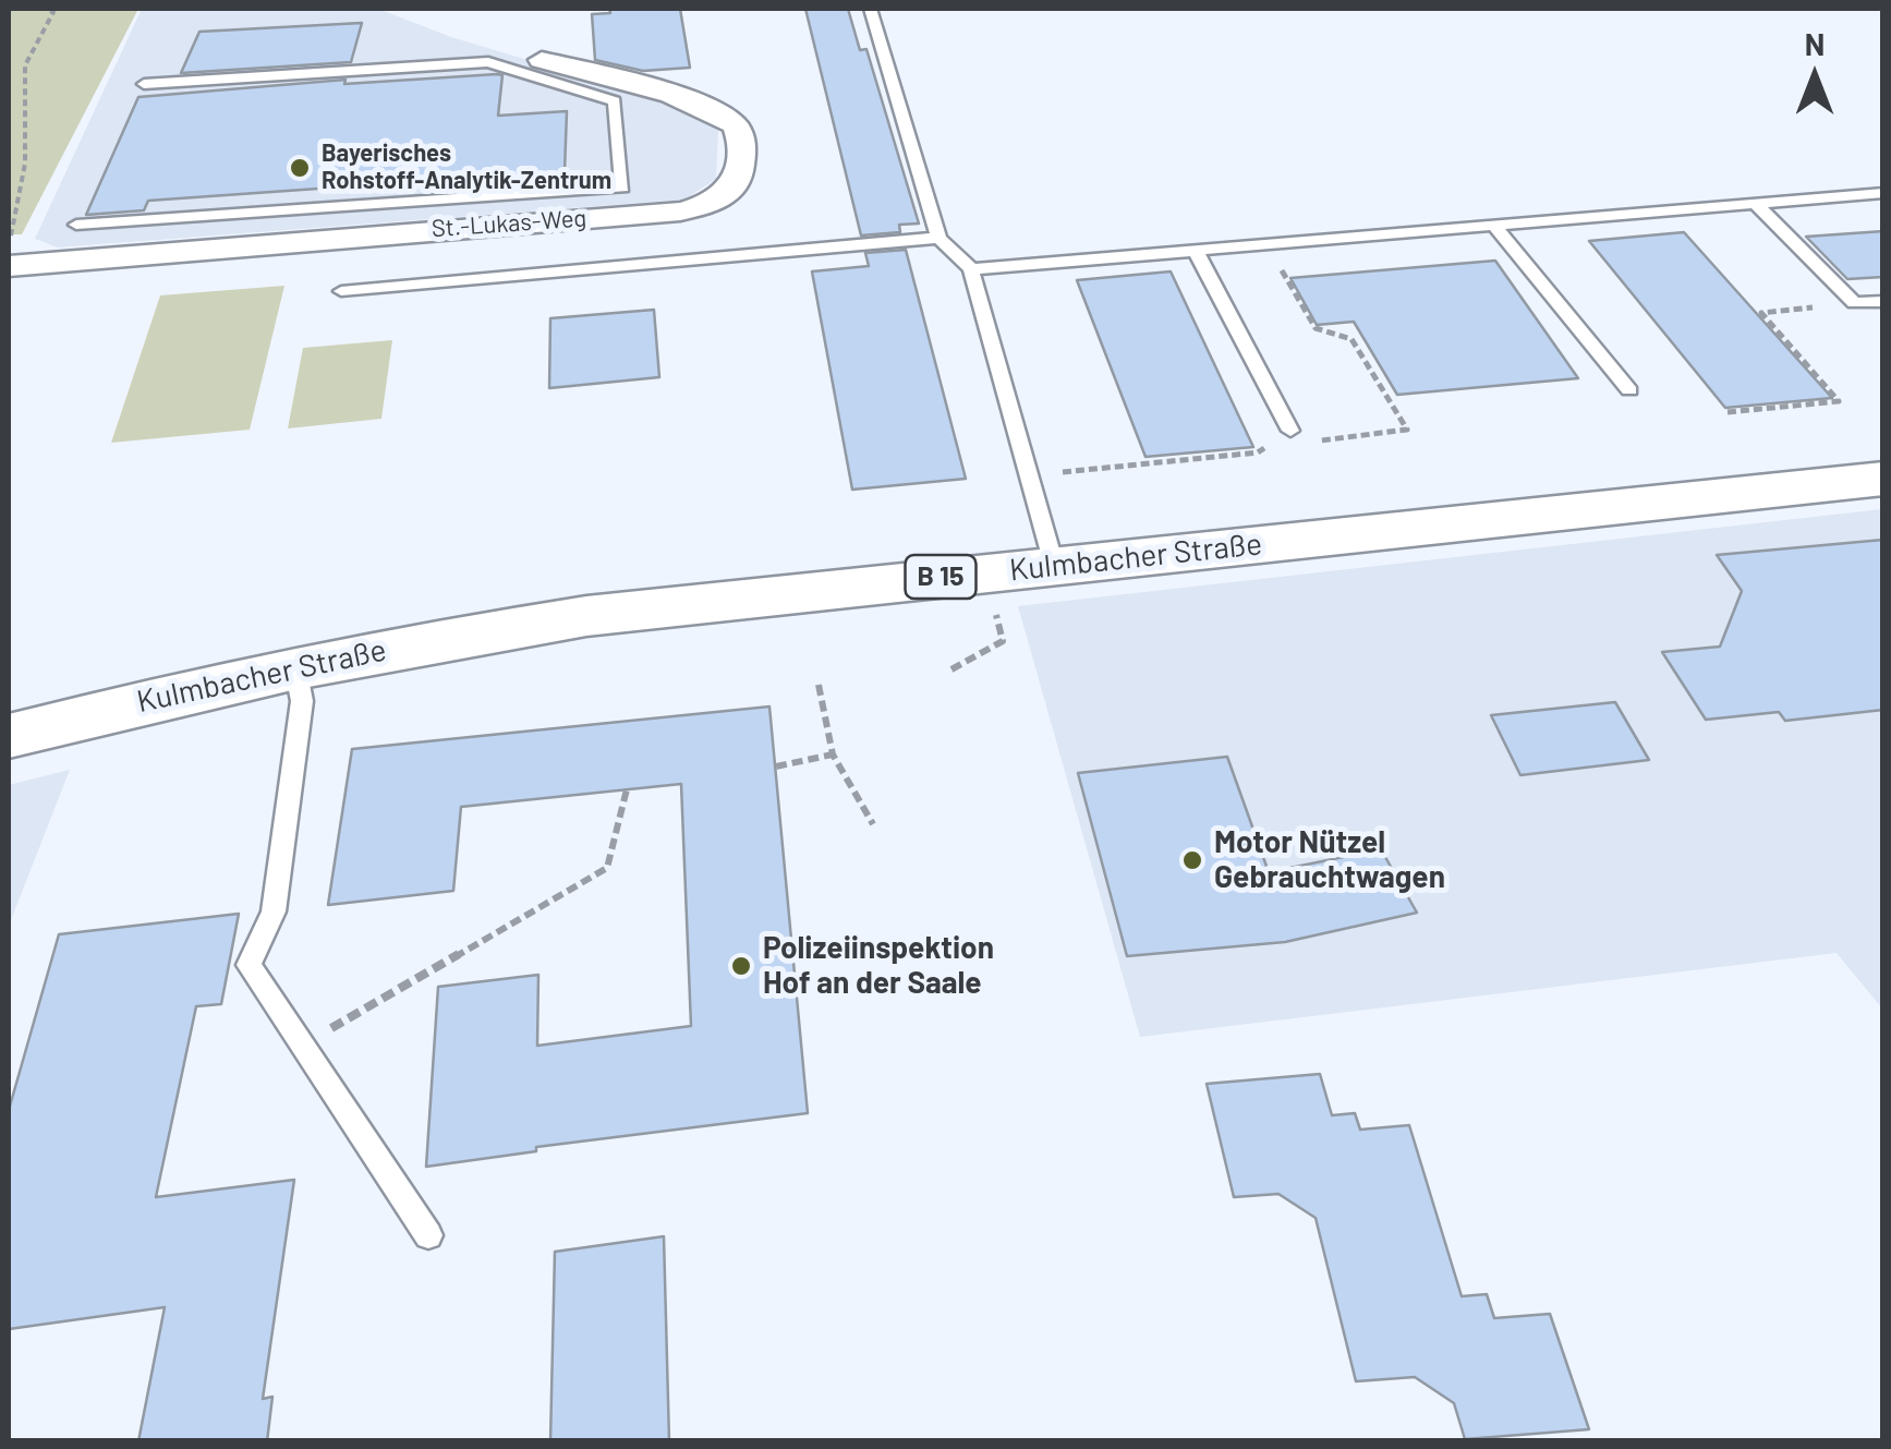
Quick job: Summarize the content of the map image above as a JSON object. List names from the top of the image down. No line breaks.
{"streets":{"main road":["Kulmbacher Straße","B 15"],"street":["St.-Lukas-Weg"]},"places":["Bayerisches Rohstoff-Analytik-Zentrum","Motor Nützel Gebrauchtwagen","Polizeiinspektion Hof an der Saale"],"north":"top"}
